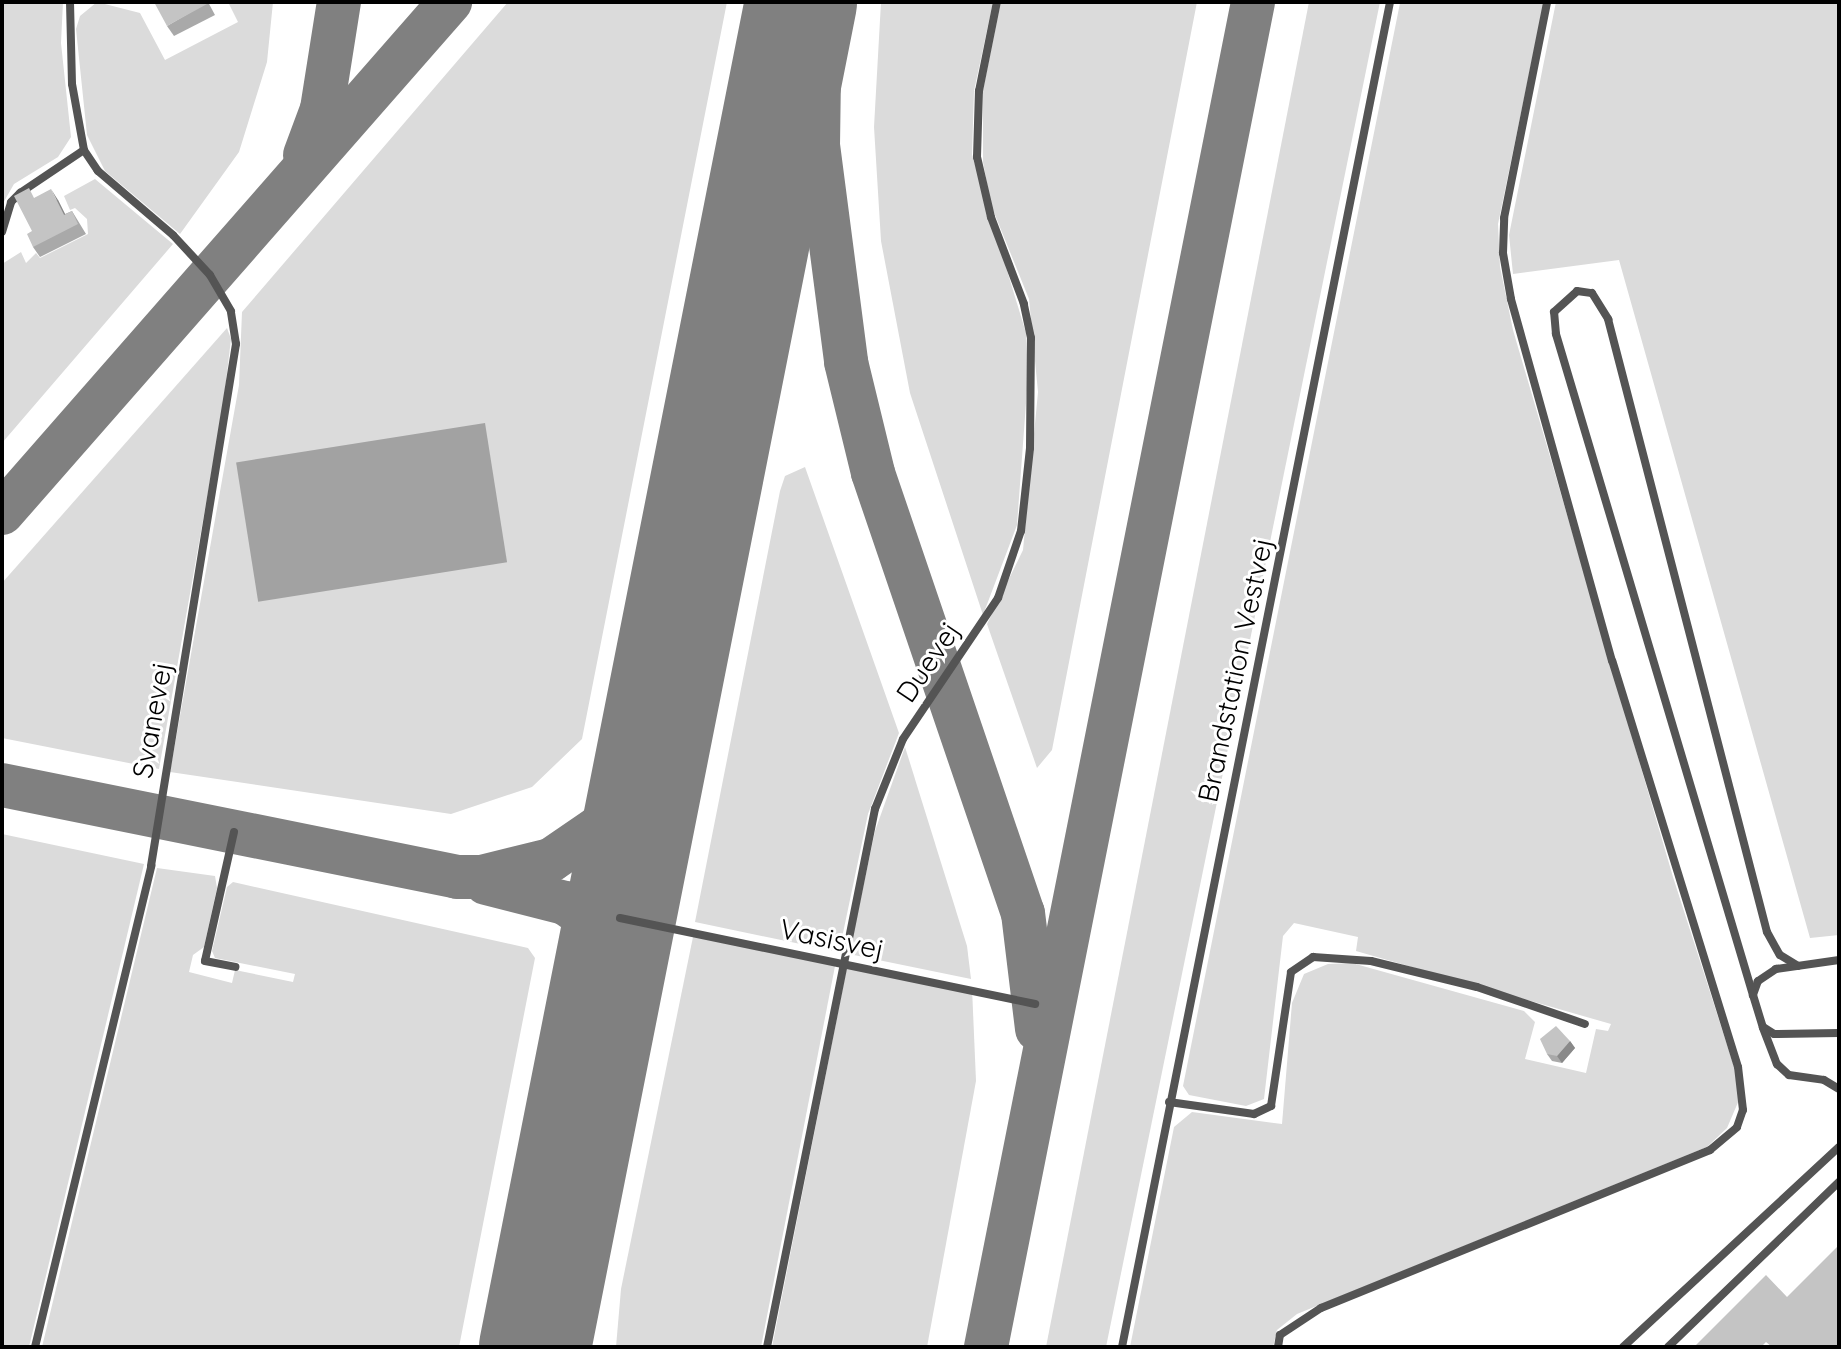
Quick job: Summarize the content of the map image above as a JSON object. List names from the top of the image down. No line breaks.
{"streets":{"lane":["Duevej","Brandstation Vestvej","Svanevej","Vasisvej"]},"crossings":[["Duevej","Vasisvej"]]}
